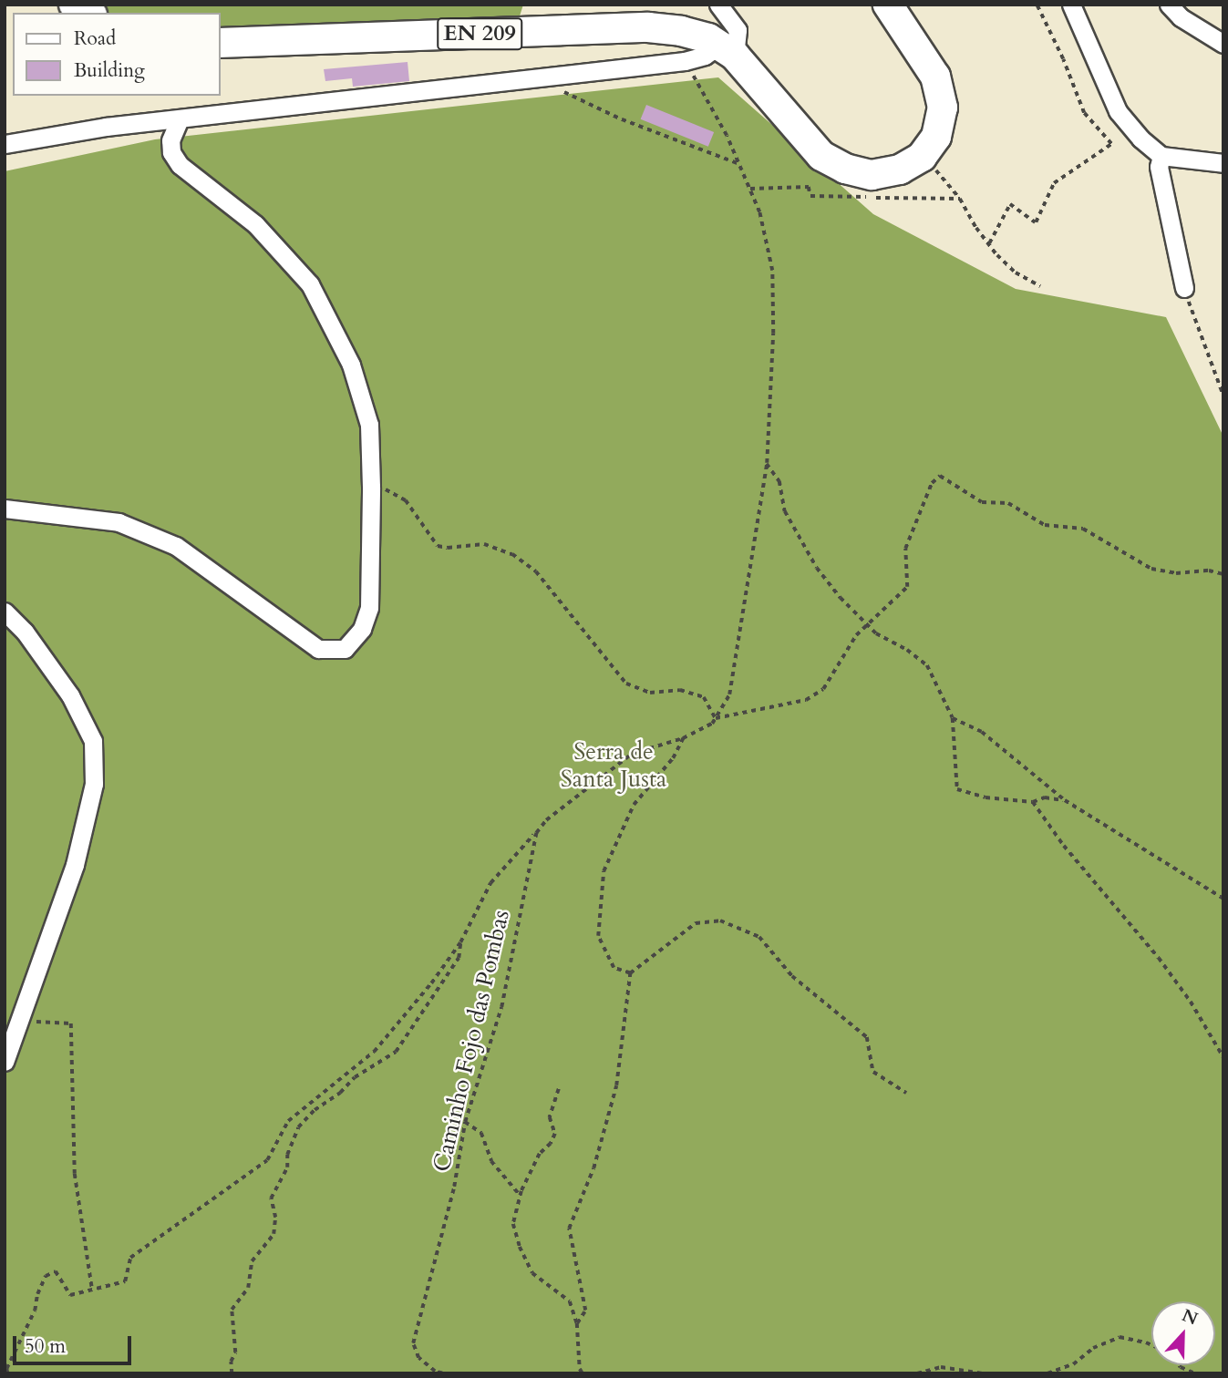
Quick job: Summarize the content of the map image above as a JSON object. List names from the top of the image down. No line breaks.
{"streets":{"main road":["EN 209"],"path":["Caminho Fojo das Pombas"]},"parks":["Serra de Santa Justa"],"legend":["Road","Building"],"scale_bar":"50 m","north":"top"}
